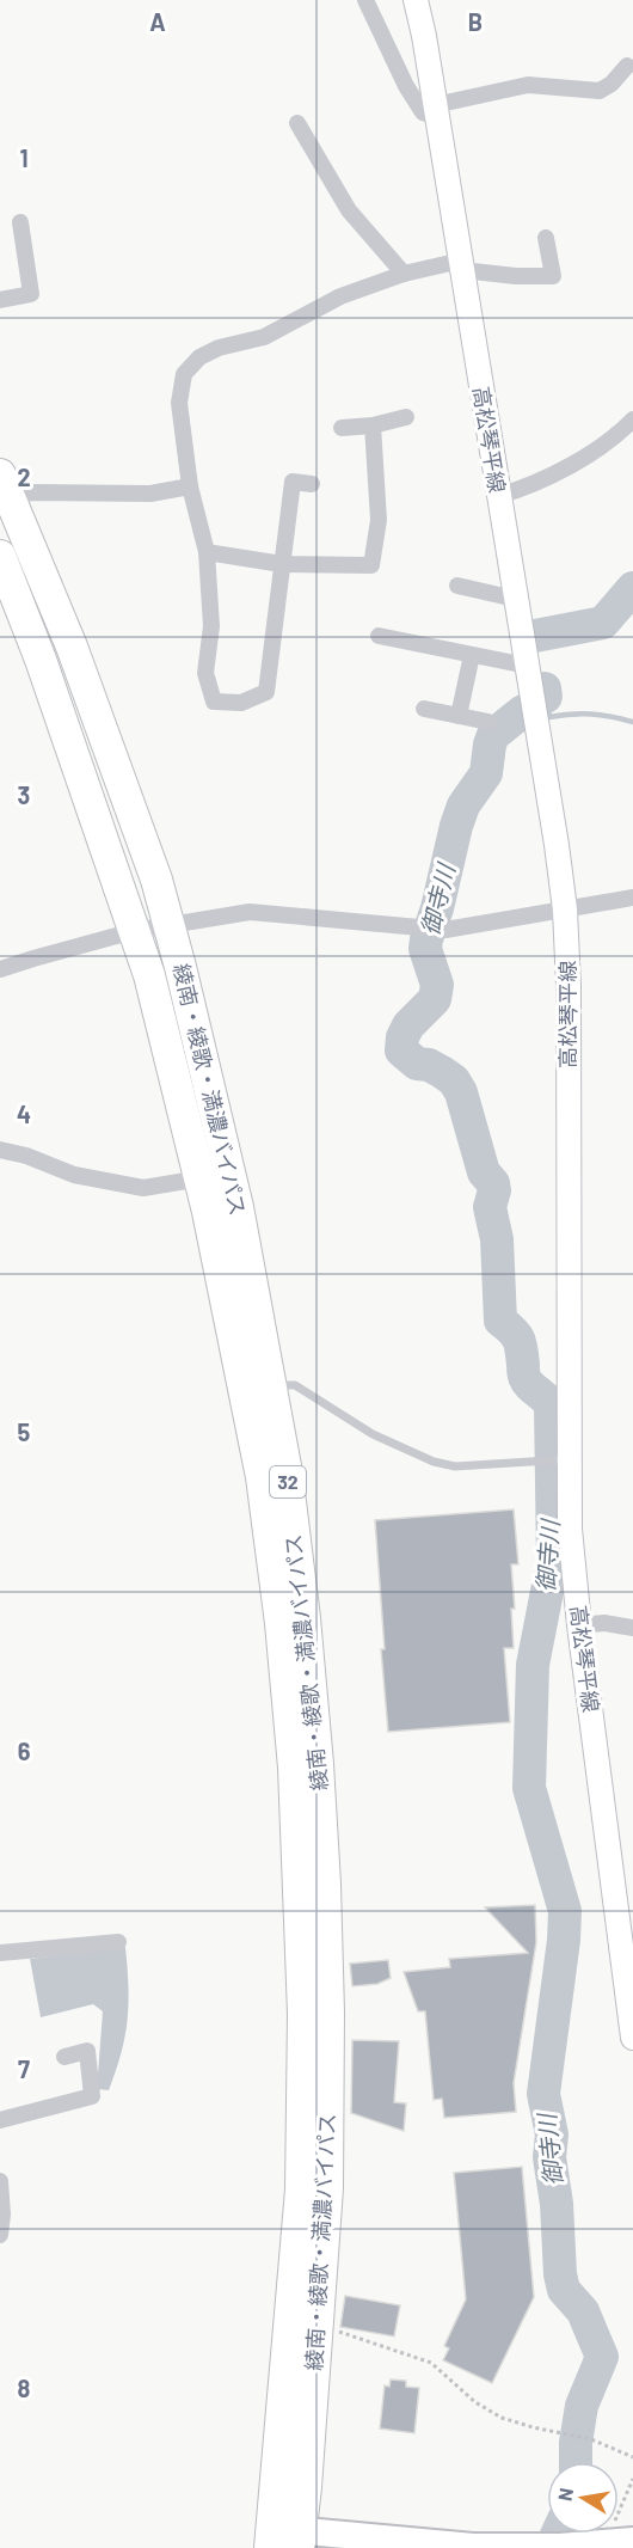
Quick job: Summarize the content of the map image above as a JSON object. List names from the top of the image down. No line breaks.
{"streets":{"highway":["綾南・綾歌・満濃バイパス","32"],"main road":["高松琴平線"]},"water":["御寺川"],"north":"left","grid":{"columns":["A","B"],"rows":["1","2","3","4","5","6","7","8"]}}
